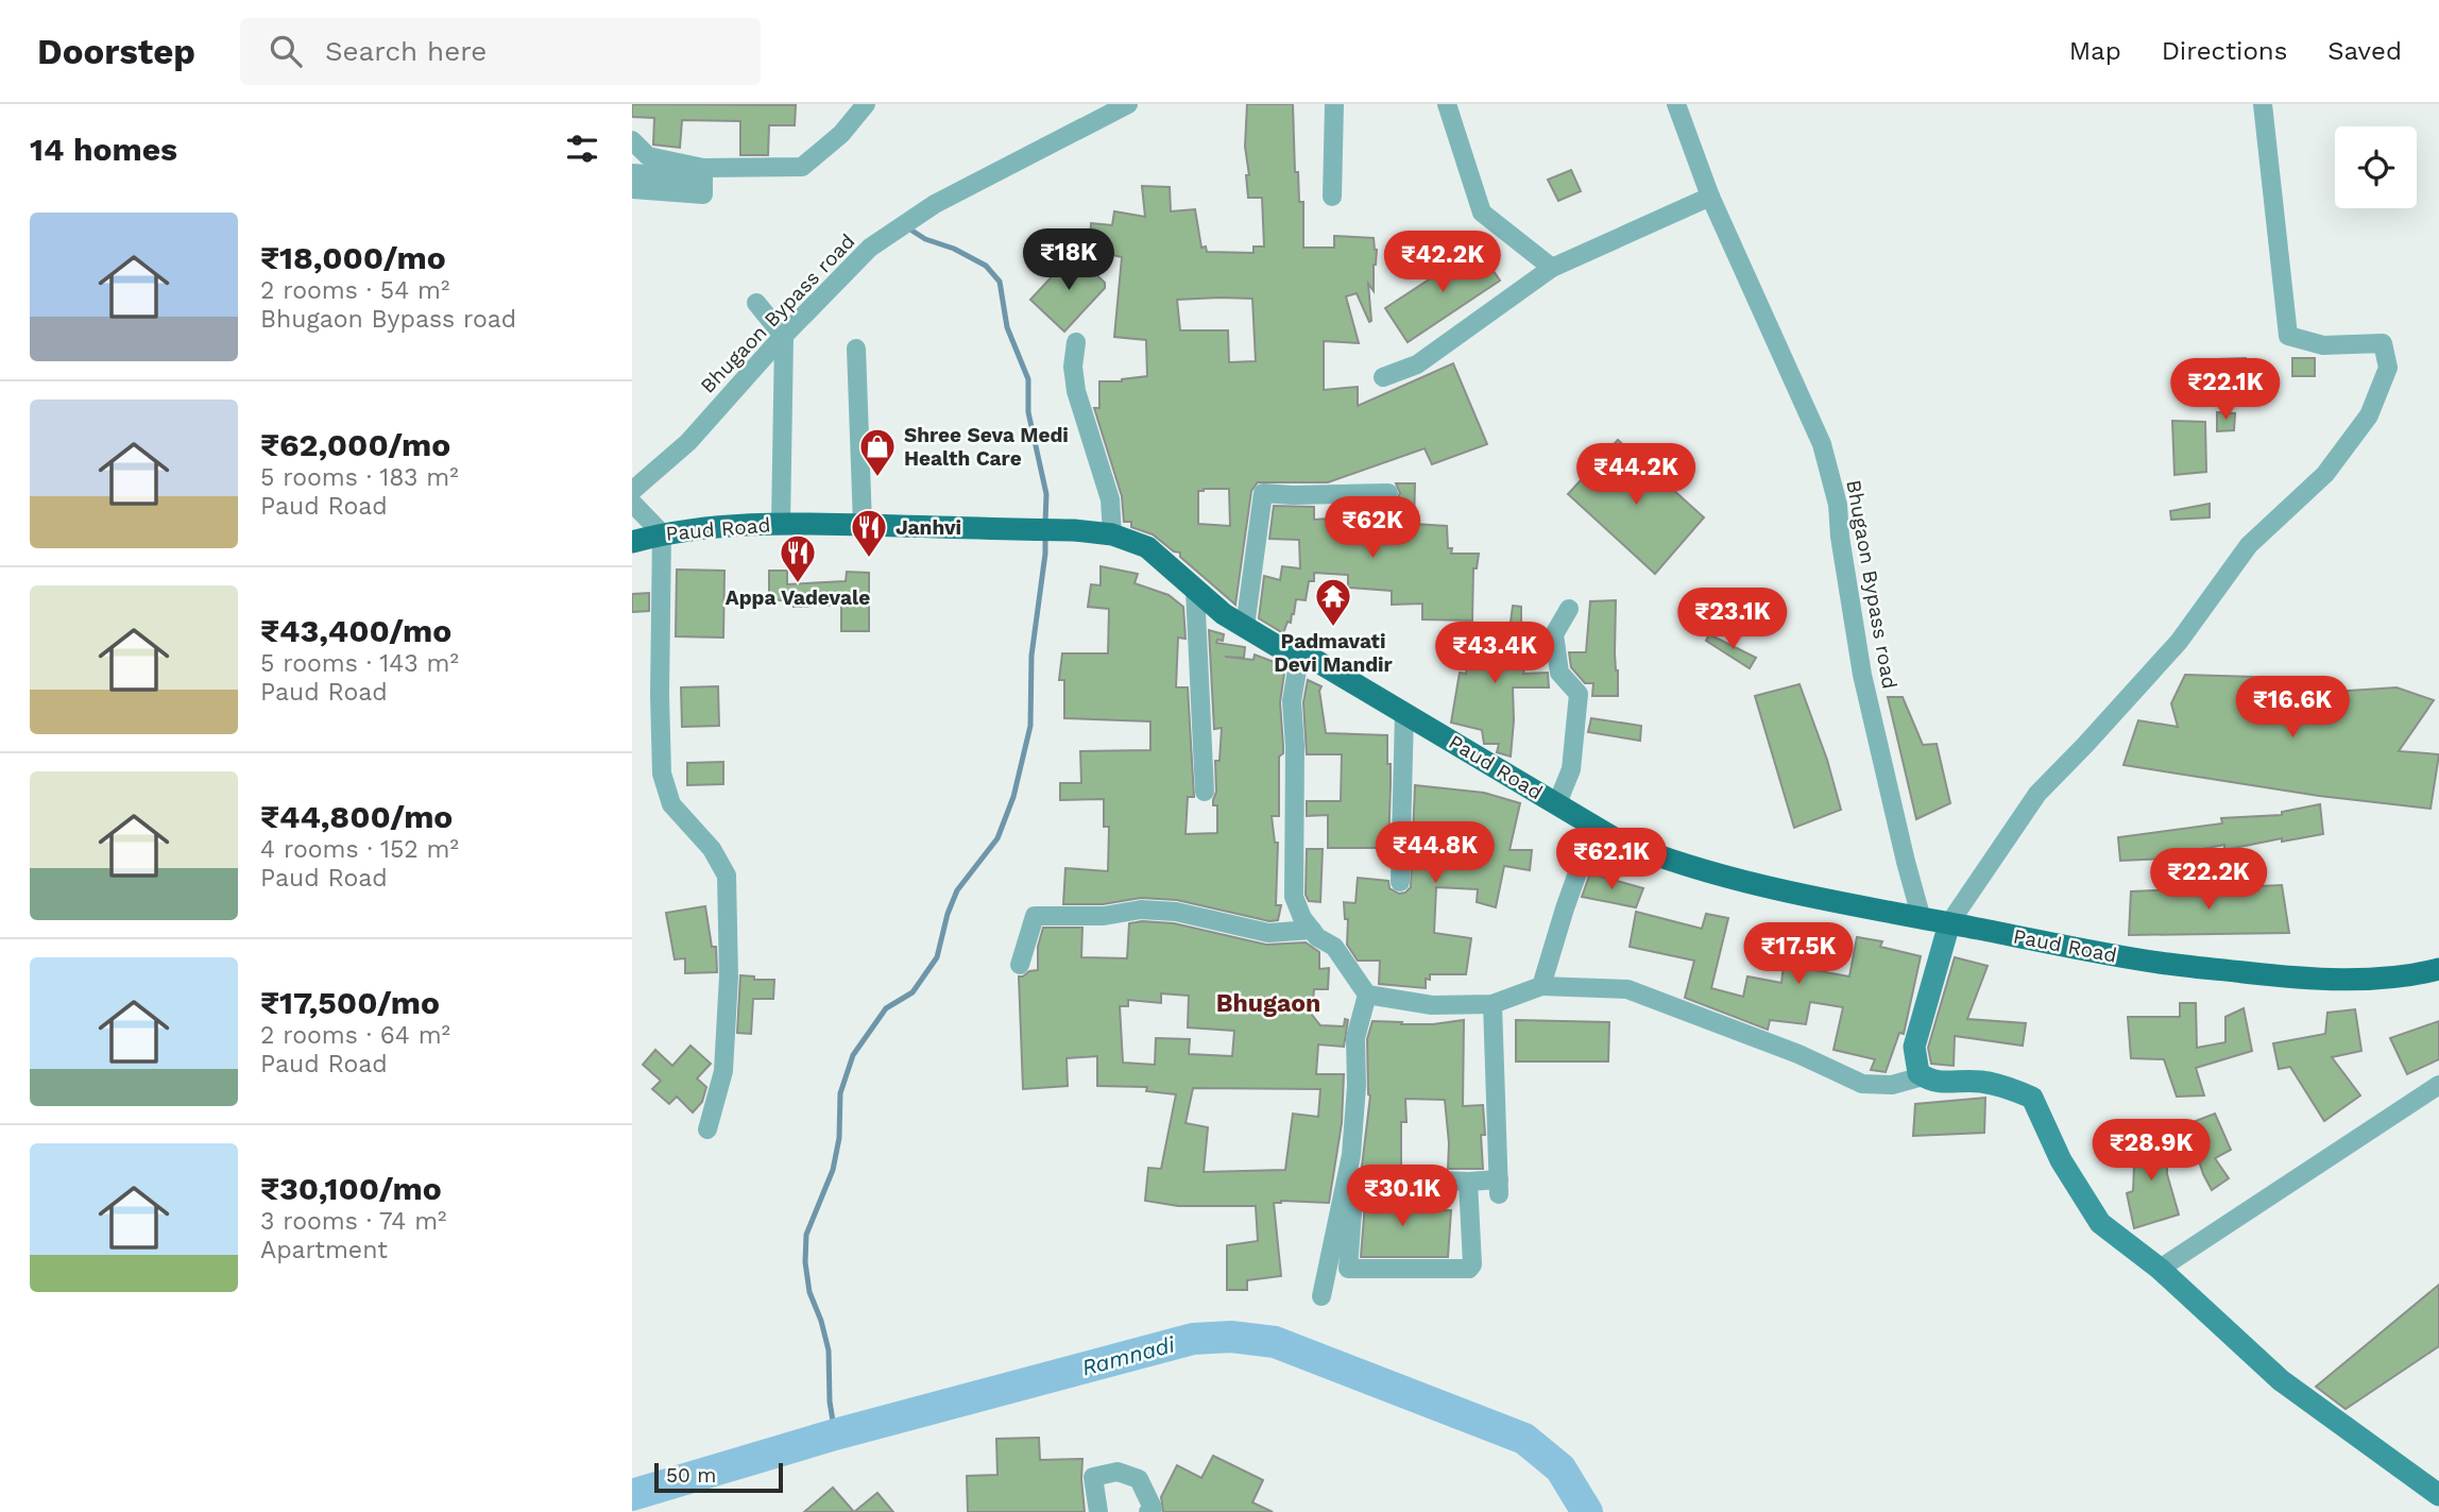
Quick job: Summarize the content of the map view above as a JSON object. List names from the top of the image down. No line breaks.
{"streets":{"main road":["Paud Road"],"street":["Bhugaon Bypass road"]},"crossings":[["Bhugaon Bypass road","Paud Road"]],"districts":["Bhugaon"],"water":["Ramnadi"],"places":{"shop":["Shree Seva Medi Health Care"],"restaurant":["Janhvi","Appa Vadevale"],"temple":["Padmavati Devi Mandir"]},"scale_bar":"50 m","page":{"header":"Doorstep","search":"Search here","nav":["Map","Directions","Saved"],"heading":"14 homes","list":[{"name":"₹18,000/mo","note":"2 rooms · 54 m² · Bhugaon Bypass road"},{"name":"₹62,000/mo","note":"5 rooms · 183 m² · Paud Road"},{"name":"₹43,400/mo","note":"5 rooms · 143 m² · Paud Road"},{"name":"₹44,800/mo","note":"4 rooms · 152 m² · Paud Road"},{"name":"₹17,500/mo","note":"2 rooms · 64 m² · Paud Road"},{"name":"₹30,100/mo","note":"3 rooms · 74 m² · Apartment"}],"price":["₹18K","₹42.2K","₹22.1K","₹44.2K","₹62K","₹23.1K","₹43.4K","₹16.6K","₹44.8K","₹62.1K","₹22.2K","₹17.5K","₹28.9K","₹30.1K"],"scale":"50 m"}}
